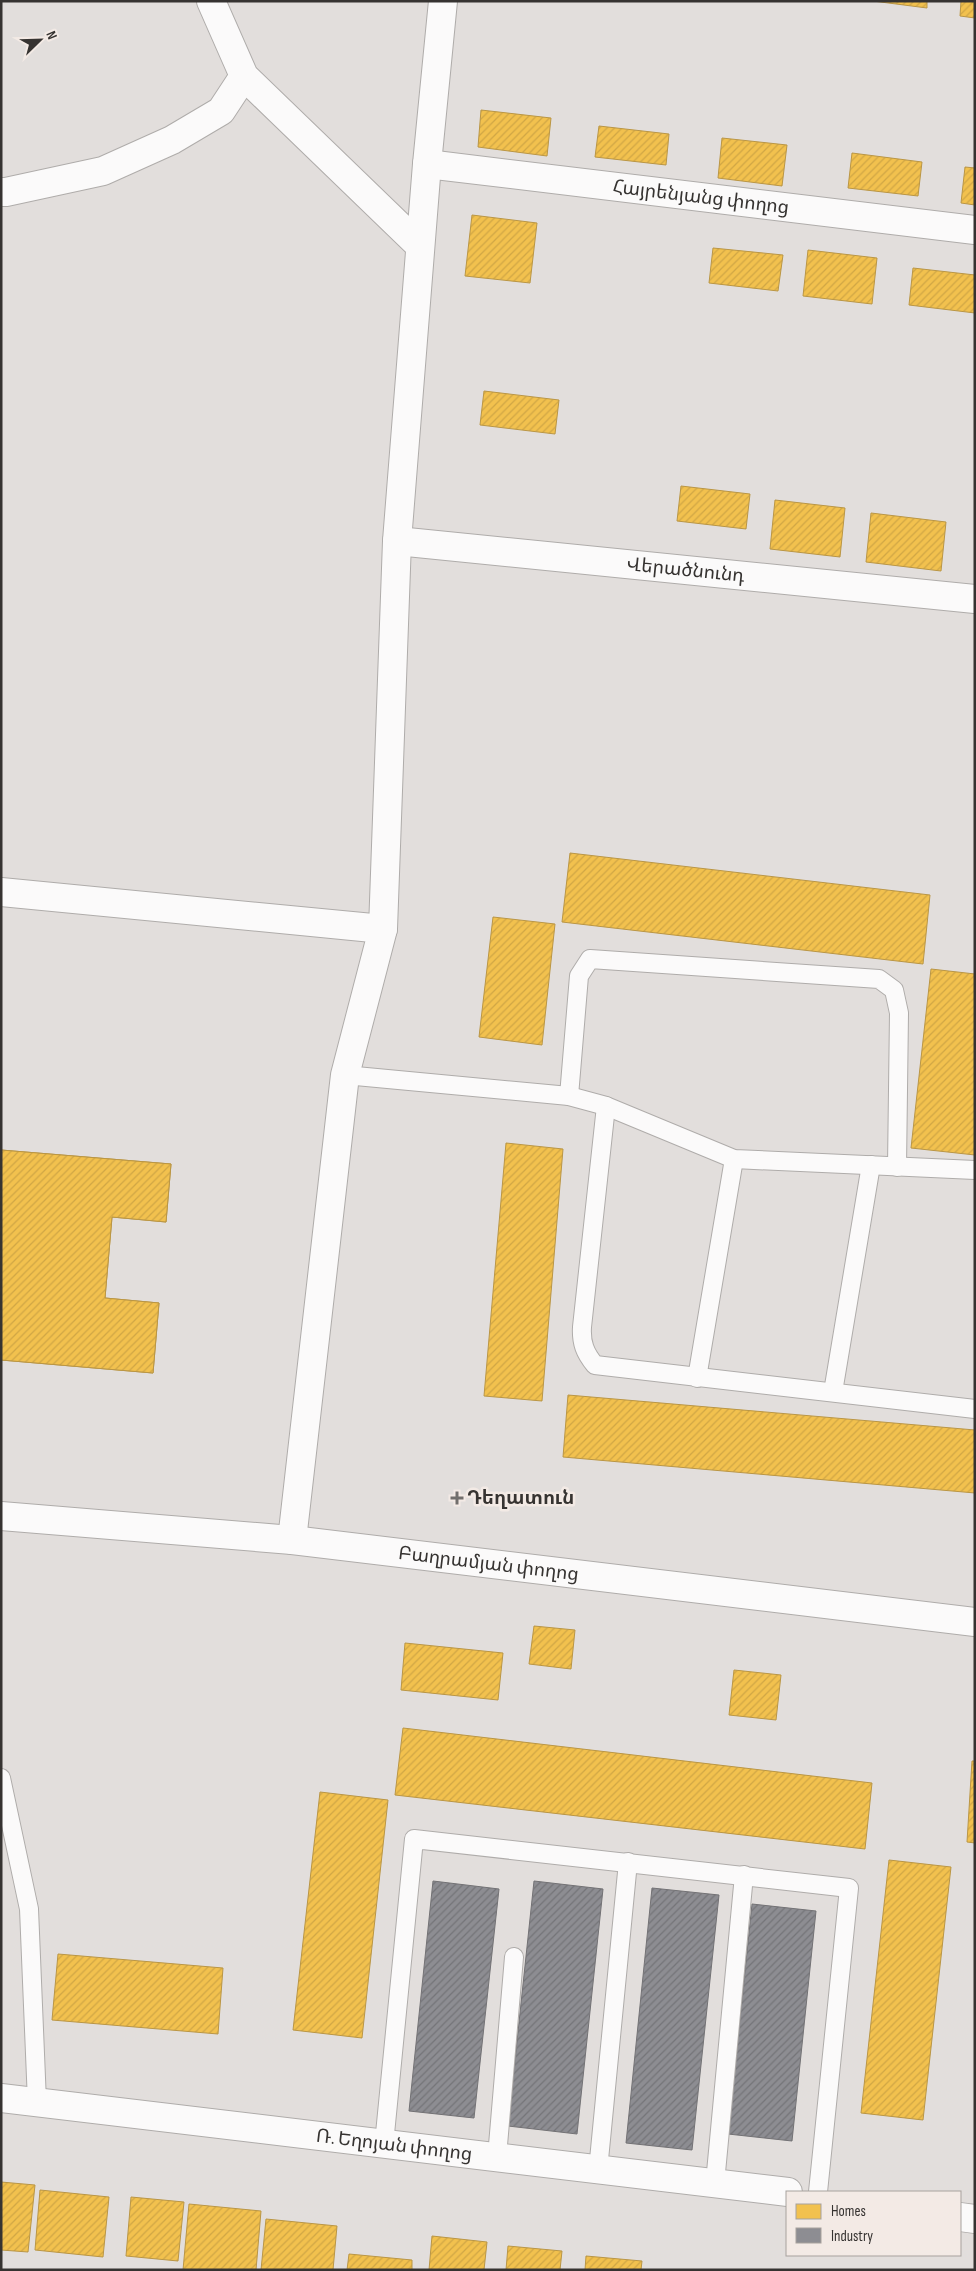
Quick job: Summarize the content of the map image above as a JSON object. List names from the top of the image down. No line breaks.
{"streets":{"street":["Հայրենյանց փողոց","Վերածնունդ","Բաղրամյան փողոց","Ռ. Եղոյան փողոց"]},"places":{"health":["Դեղատուն"]},"legend":["Homes","Industry"],"north":"top right"}
